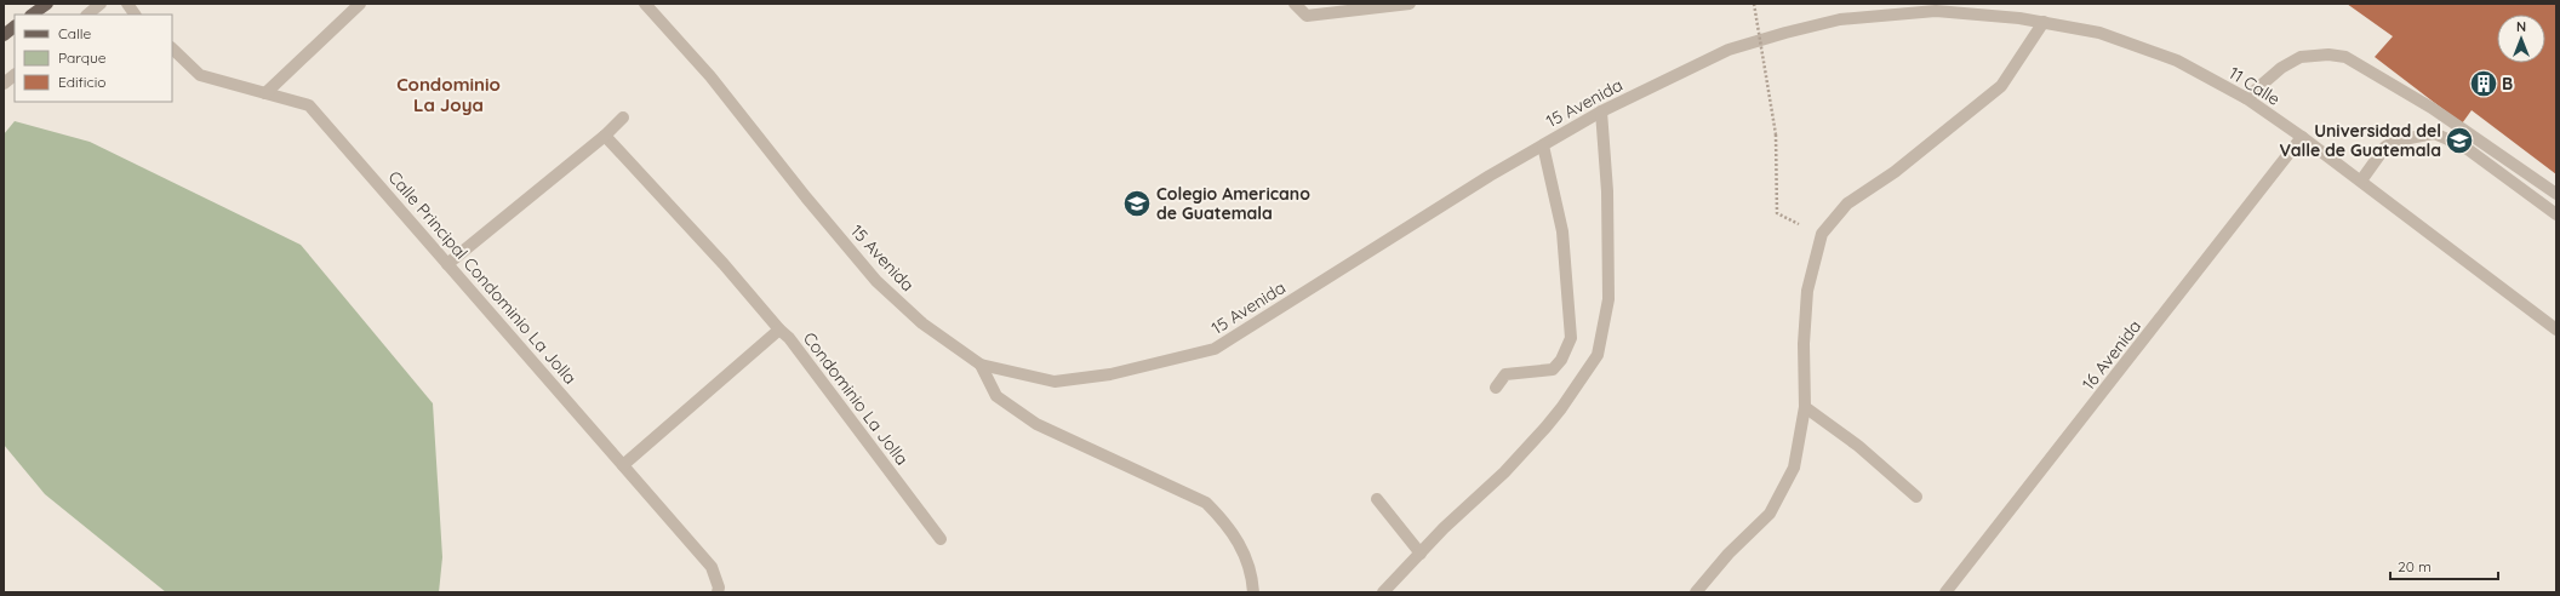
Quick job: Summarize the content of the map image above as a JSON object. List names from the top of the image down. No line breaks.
{"streets":{"street":["11 Calle","15 Avenida","Calle Principal Condominio La Jolla","16 Avenida","Condominio La Jolla"]},"crossings":[["11 Calle","15 Avenida"],["11 Calle","16 Avenida"],["Calle Principal Condominio La Jolla","Condominio La Jolla"]],"districts":["Condominio La Joya"],"places":{"building":["B"],"school or university":["Universidad del Valle de Guatemala","Colegio Americano de Guatemala"]},"legend":["Calle","Parque","Edificio"],"scale_bar":"20 m","north":"top"}
